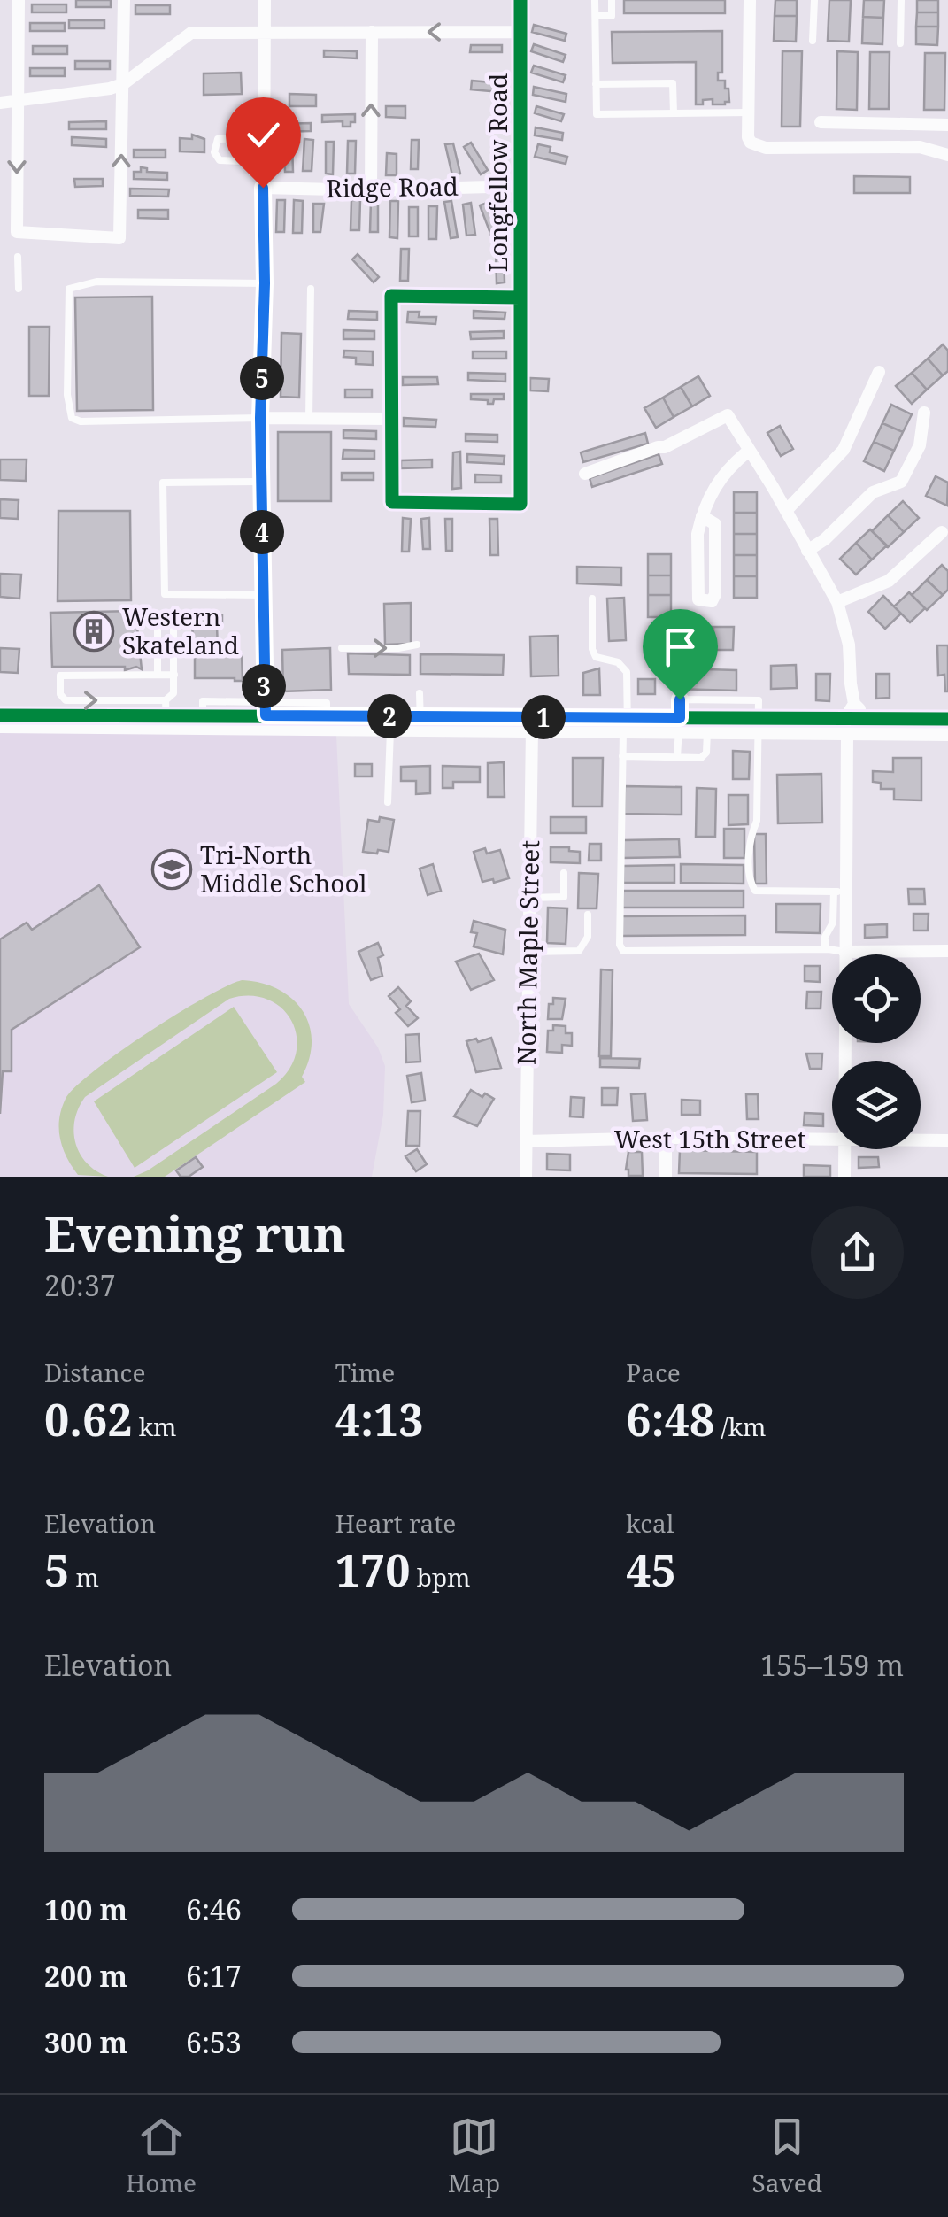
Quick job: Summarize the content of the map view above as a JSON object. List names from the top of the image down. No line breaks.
{"streets":{"street":["Longfellow Road","Ridge Road","North Maple Street","West 15th Street"]},"crossings":[["Longfellow Road","Ridge Road"],["North Maple Street","West 15th Street"]],"places":{"building":["Western Skateland"],"school or university":["Tri-North Middle School"]},"page":{"pins":["5","4","3","2","1"],"heading":["Evening run","20:37"],"stats":[["Distance","0.62 km"],["Time","4:13"],["Pace","6:48 /km"],["Elevation","5 m"],["Heart rate","170 bpm"],["kcal","45"]],"chart":["Elevation","155–159 m"],"list":[{"name":"100 m","note":"6:46"},{"name":"200 m","note":"6:17"},{"name":"300 m","note":"6:53"}],"tabs":["Home","Map","Saved"]}}
